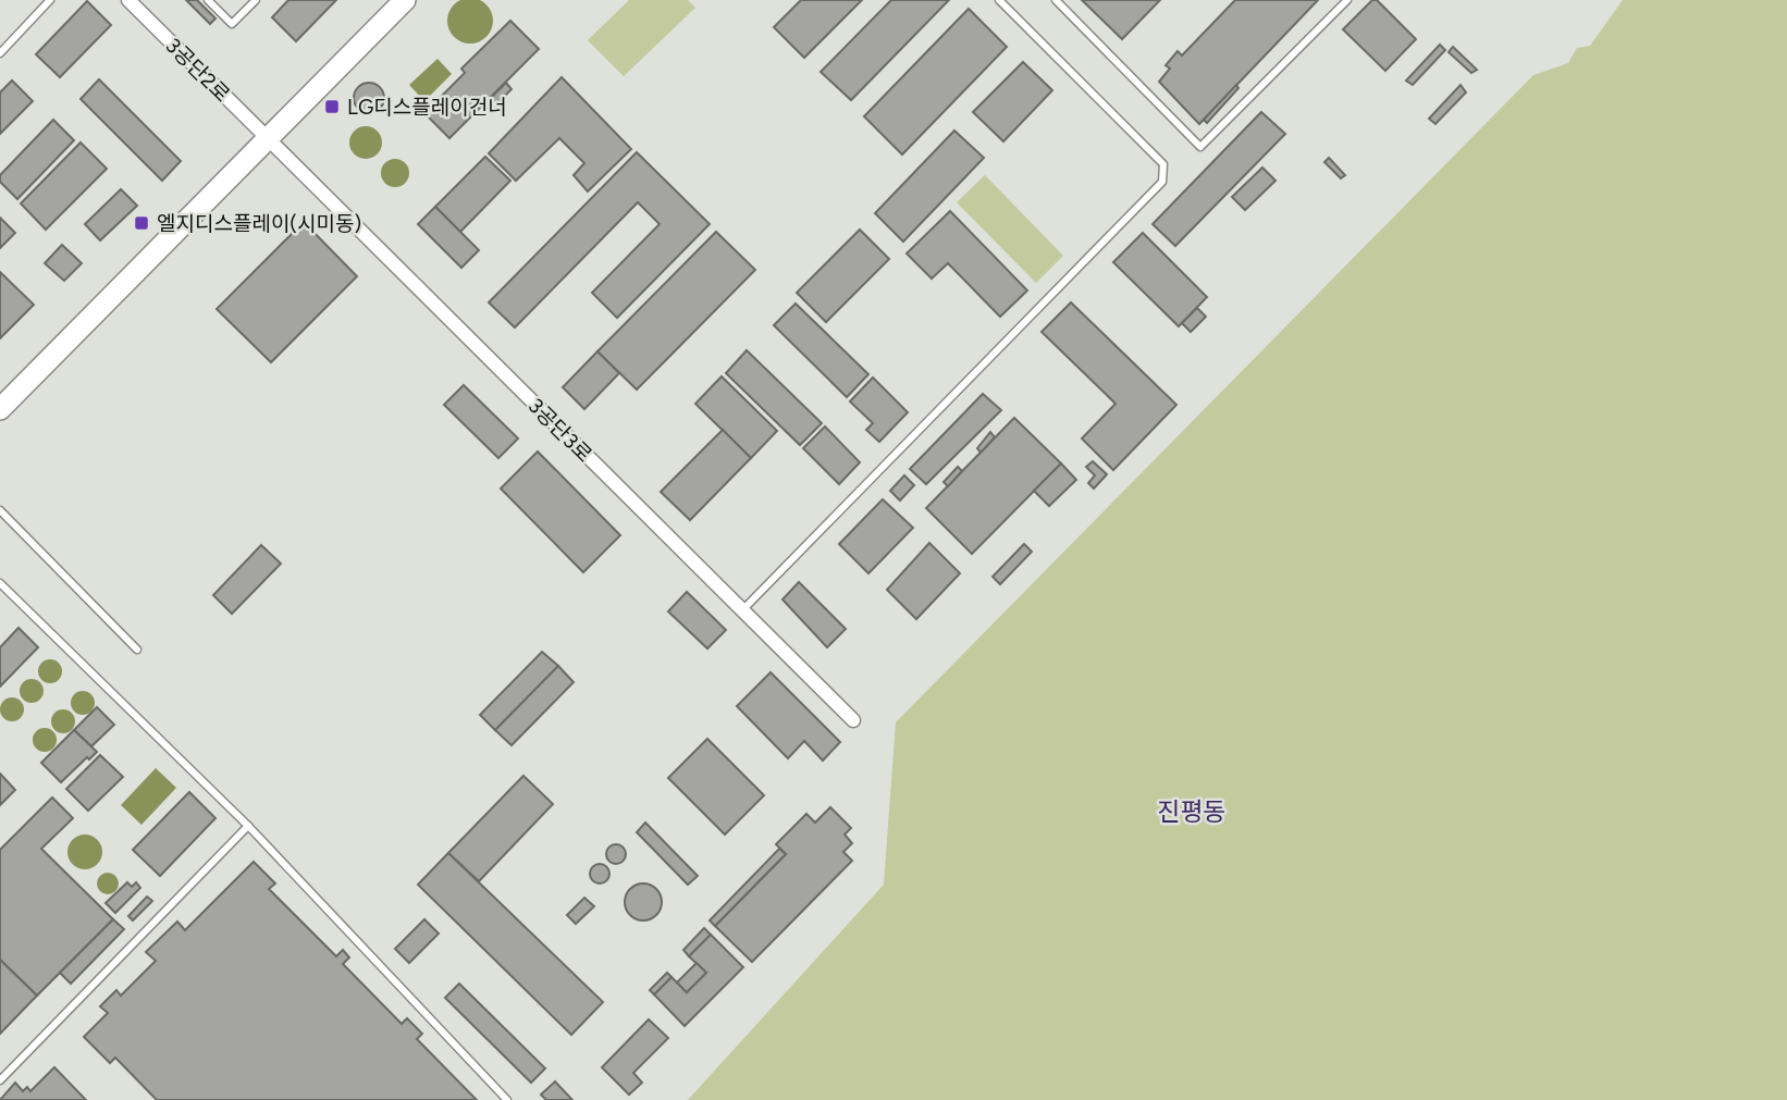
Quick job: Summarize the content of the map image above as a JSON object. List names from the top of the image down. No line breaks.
{"streets":{"street":["3공단2로","3공단3로"]},"crossings":[["3공단2로","3공단3로"]],"districts":["진평동"],"places":{"transit":["LG디스플레이건너","엘지디스플레이(시미동)"]}}
